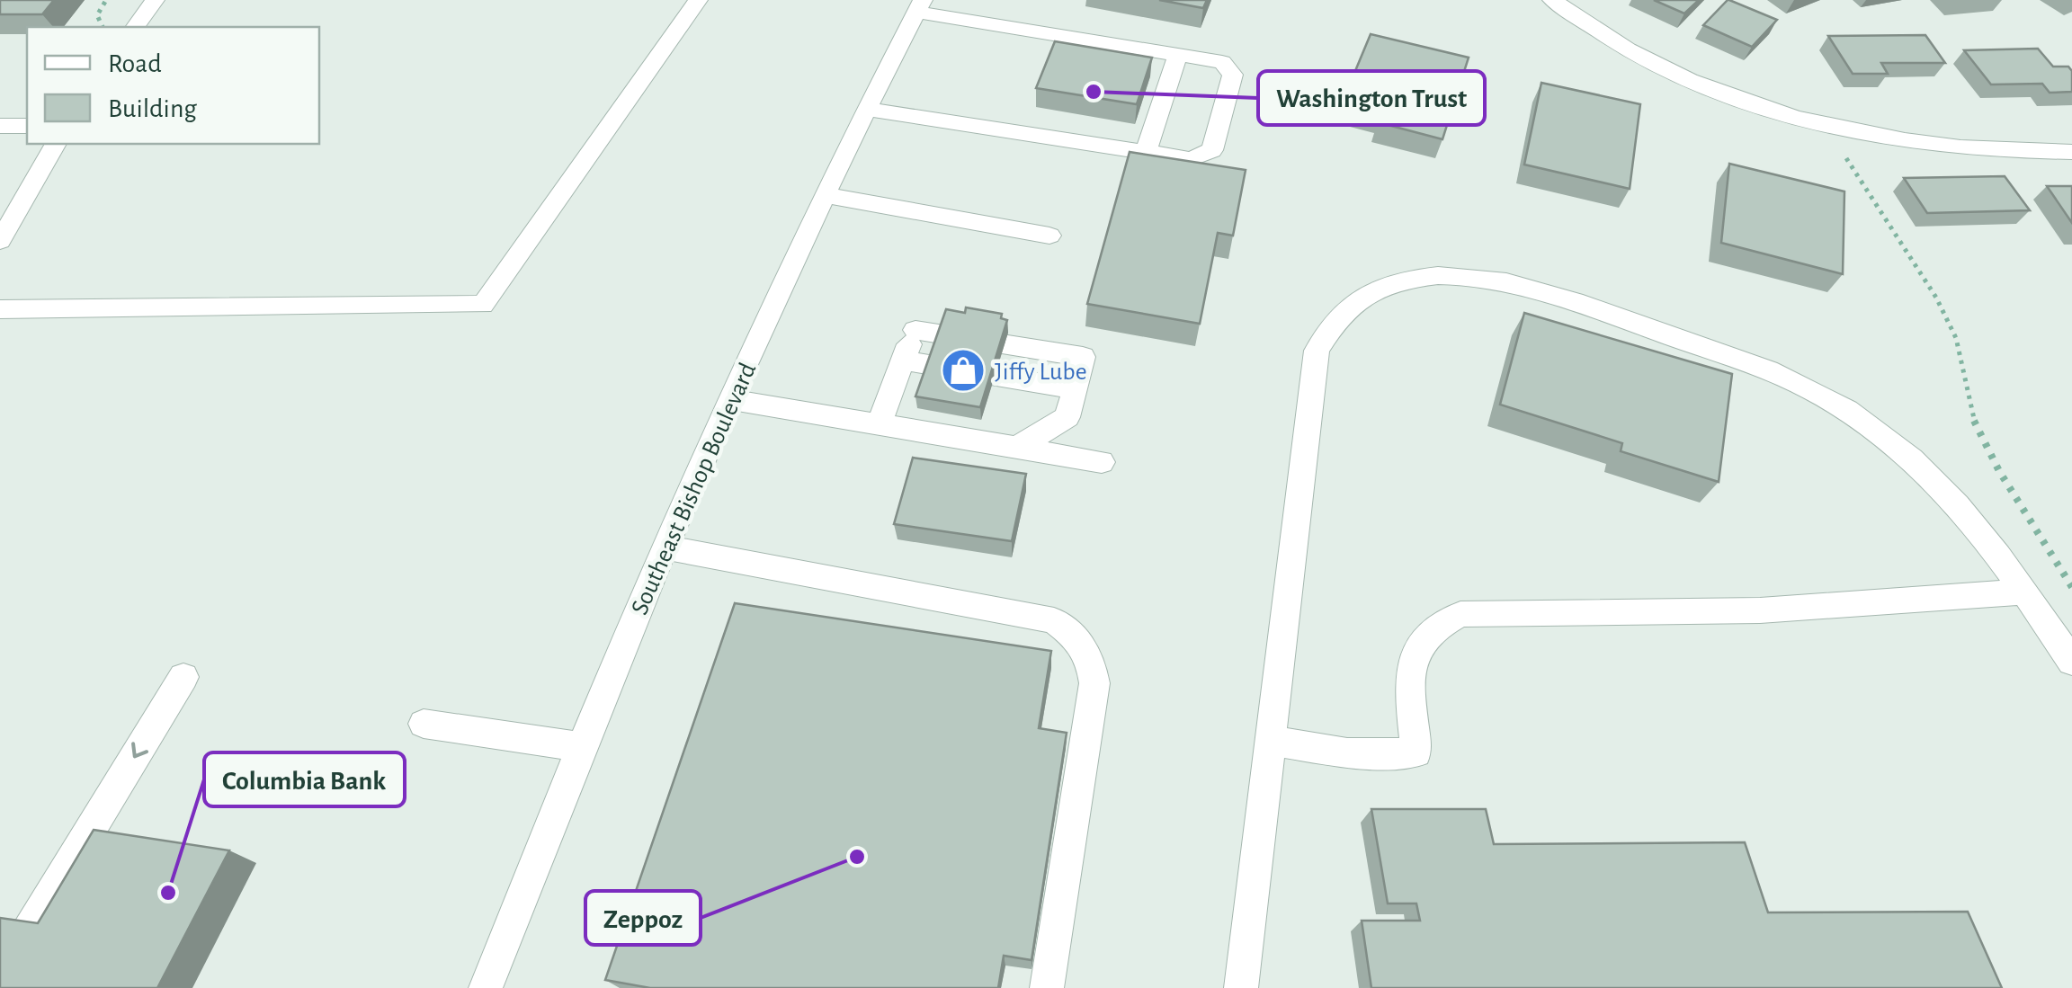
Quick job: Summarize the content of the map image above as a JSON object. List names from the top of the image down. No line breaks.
{"streets":{"street":["Southeast Bishop Boulevard"]},"places":{"other":["Washington Trust","Zeppoz","Columbia Bank"],"shop":["Jiffy Lube"]},"legend":["Road","Building"]}
